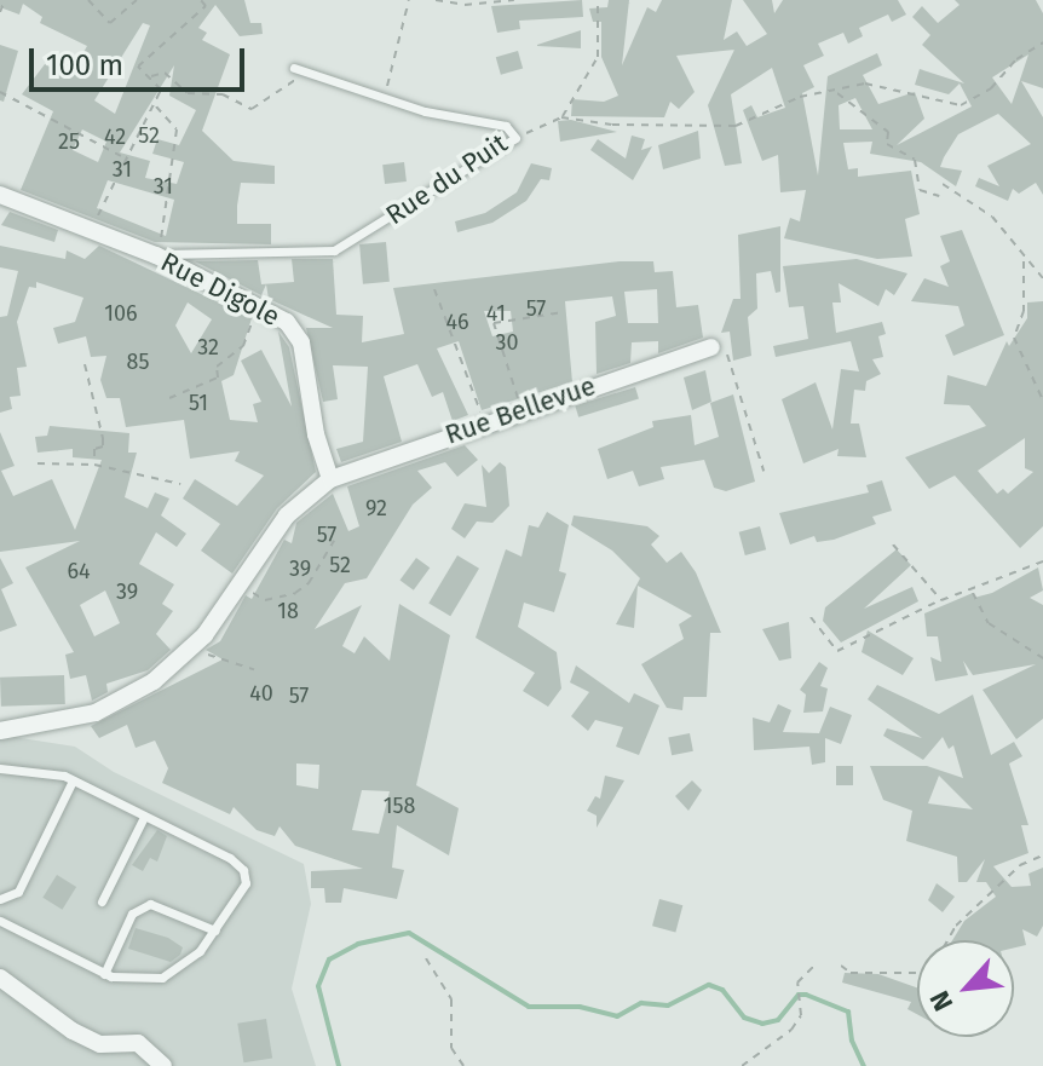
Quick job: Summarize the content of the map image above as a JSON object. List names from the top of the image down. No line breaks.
{"streets":{"street":["Rue Digole","Rue Bellevue"],"lane":["Rue du Puit"]},"crossings":[["Rue du Puit","Rue Digole"],["Rue Digole","Rue Bellevue"]],"house_numbers":["52","42","25","31","31","57","106","41","46","30","32","85","51","92","57","52","39","64","39","18","40","57","158"],"scale_bar":"100 m","north":"bottom left"}
